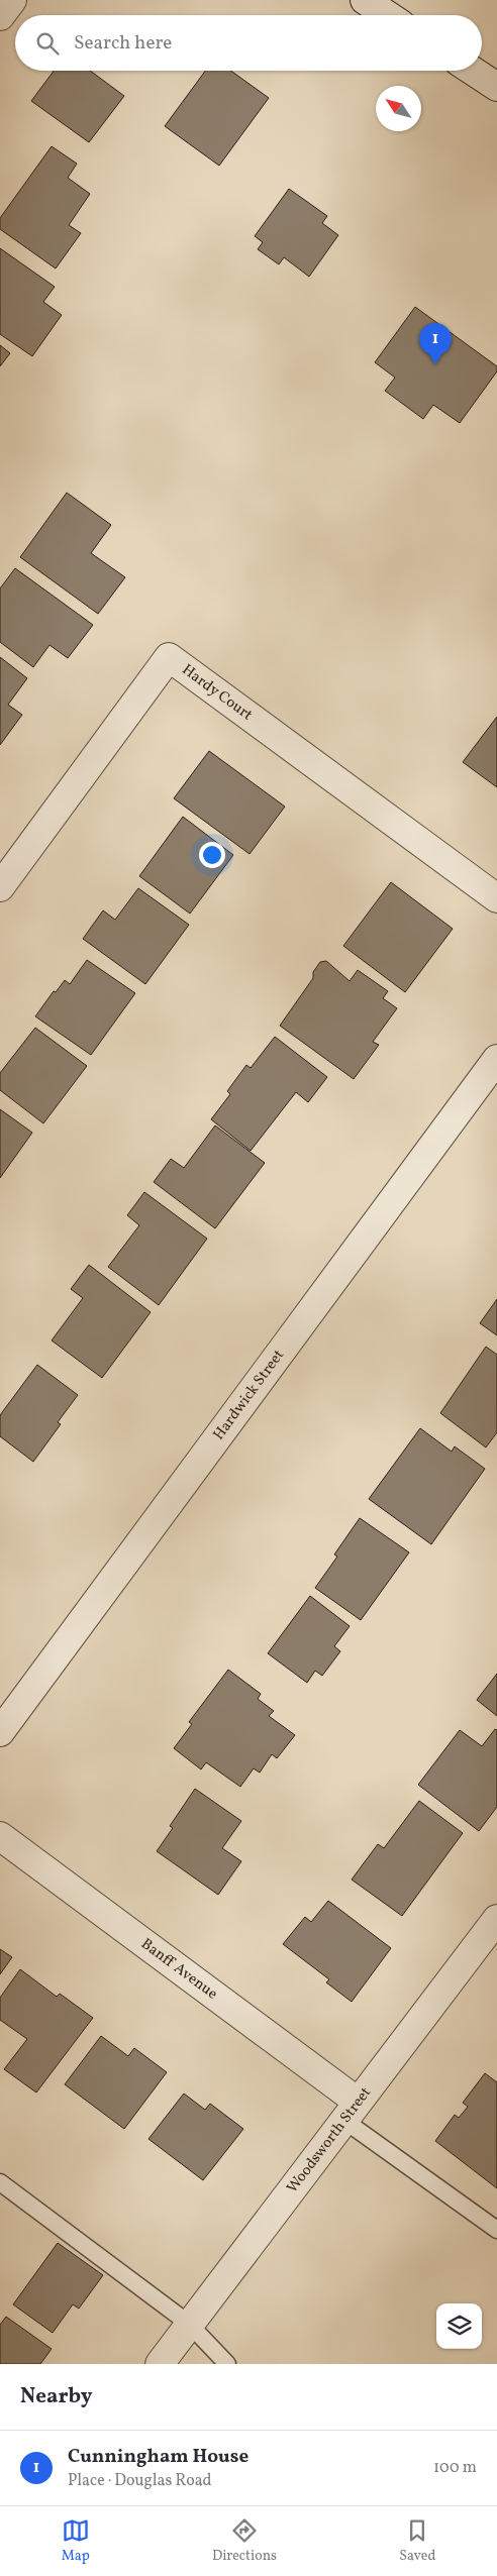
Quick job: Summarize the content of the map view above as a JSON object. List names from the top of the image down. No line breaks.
{"streets":{"street":["Hardy Court","Hardwick Street","Banff Avenue","Woodsworth Street"]},"crossings":[["Banff Avenue","Woodsworth Street"]],"north":"top left","page":{"search":"Search here","pins":"1","heading":"Nearby","list":[{"mark":"1","name":"Cunningham House","note":"Place · Douglas Road","value":"100 m"}],"nav":["Map","Directions","Saved"]}}
